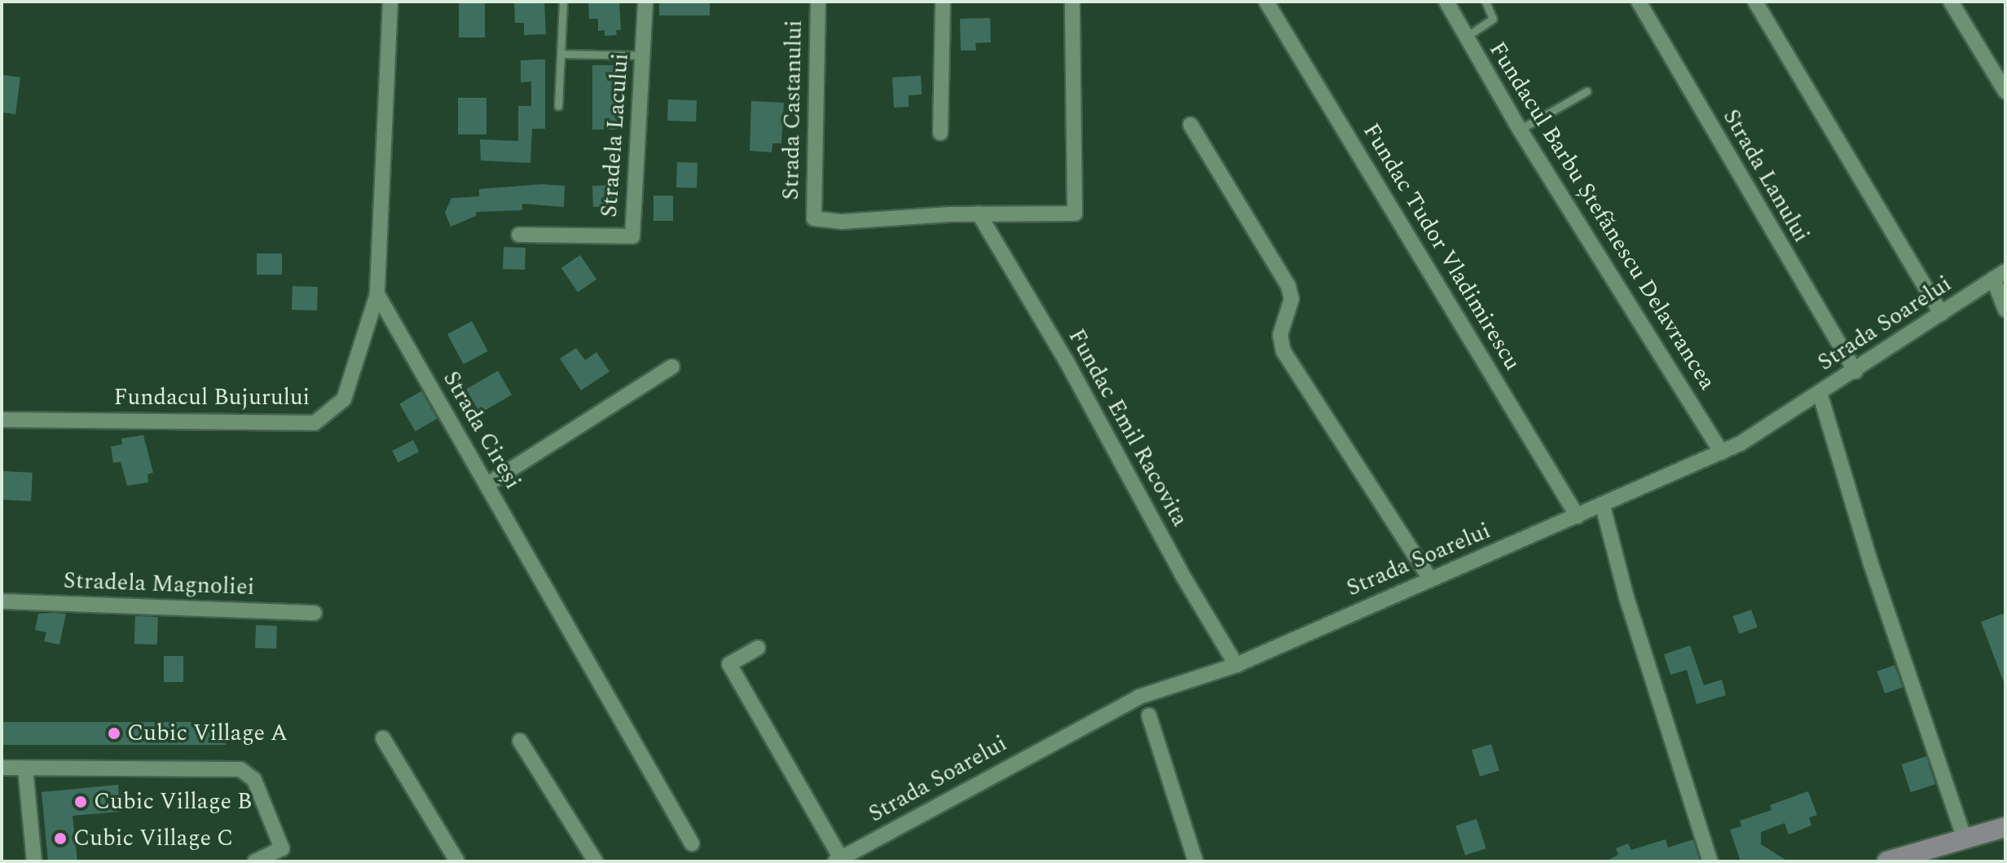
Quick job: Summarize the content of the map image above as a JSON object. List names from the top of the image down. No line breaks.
{"streets":{"street":["Strada Castanului","Stradela Lacului","Strada Lanului","Fundacul Barbu Ștefănescu Delavrancea","Fundac Tudor Vladimirescu","Strada Soarelui","Fundacul Bujurului","Fundac Emil Racovita","Strada Cireși","Stradela Magnoliei"]},"crossings":[["Strada Castanului","Fundac Emil Racovita"],["Strada Lanului","Strada Soarelui"],["Fundacul Barbu Ștefănescu Delavrancea","Strada Soarelui"],["Fundac Tudor Vladimirescu","Strada Soarelui"],["Strada Soarelui","Fundac Emil Racovita"],["Fundacul Bujurului","Strada Cireși"]],"places":["Cubic Village A","Cubic Village B","Cubic Village C"]}
